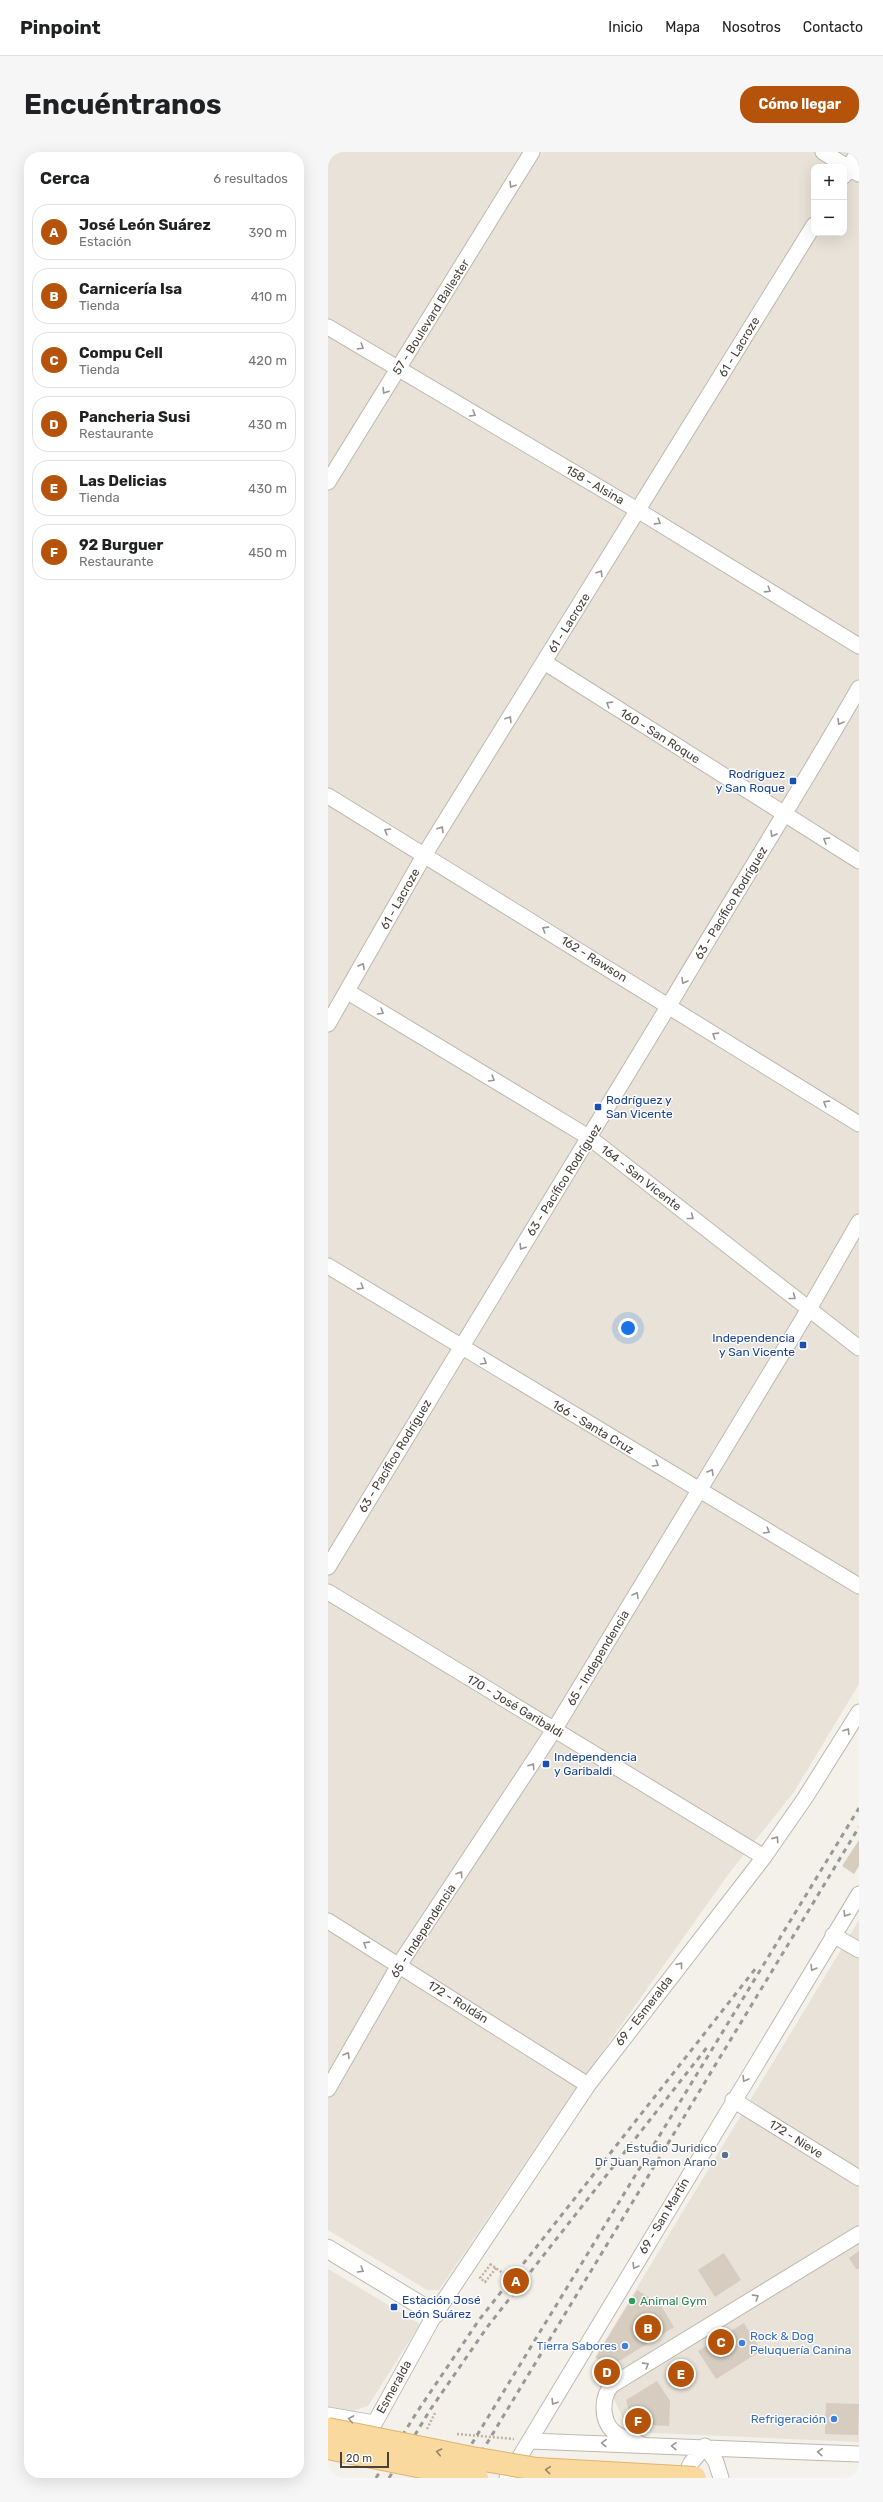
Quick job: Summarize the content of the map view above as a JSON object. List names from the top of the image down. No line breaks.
{"streets":{"street":["57 - Boulevard Ballester","61 - Lacroze","158 - Alsina","160 - San Roque","63 - Pacífico Rodríguez","162 - Rawson","164 - San Vicente","166 - Santa Cruz","65 - Independencia","170 - José Garibaldi","172 - Roldán","69 - Esmeralda","172 - Nieve","69 - San Martín","Esmeralda"]},"crossings":[["57 - Boulevard Ballester","158 - Alsina"],["61 - Lacroze","158 - Alsina"],["61 - Lacroze","160 - San Roque"],["61 - Lacroze","162 - Rawson"],["61 - Lacroze","164 - San Vicente"],["160 - San Roque","63 - Pacífico Rodríguez"],["63 - Pacífico Rodríguez","162 - Rawson"],["63 - Pacífico Rodríguez","164 - San Vicente"],["63 - Pacífico Rodríguez","166 - Santa Cruz"],["164 - San Vicente","65 - Independencia"],["166 - Santa Cruz","65 - Independencia"],["65 - Independencia","170 - José Garibaldi"],["65 - Independencia","172 - Roldán"],["170 - José Garibaldi","69 - Esmeralda"],["172 - Roldán","69 - Esmeralda"],["69 - Esmeralda","Esmeralda"],["172 - Nieve","69 - San Martín"]],"one_way":["57 - Boulevard Ballester","61 - Lacroze","158 - Alsina","160 - San Roque","63 - Pacífico Rodríguez","162 - Rawson","164 - San Vicente","166 - Santa Cruz","65 - Independencia","69 - Esmeralda","69 - San Martín"],"places":{"transit":["Rodríguez y San Roque","Rodríguez y San Vicente","Independencia y San Vicente","Independencia y Garibaldi","Estación José León Suárez"],"other":["Estudio Juridico Dr Juan Ramon Arano","Animal Gym","Rock & Dog Peluquería Canina","Tierra Sabores","Refrigeración"]},"scale_bar":"20 m","page":{"header":"Pinpoint","nav":["Inicio","Mapa","Nosotros","Contacto"],"buttons":"Cómo llegar","title":"Encuéntranos","heading":["Cerca","6 resultados"],"map_buttons":["+","−"],"list":[{"mark":"A","name":"José León Suárez","note":"Estación","value":"390 m"},{"mark":"B","name":"Carnicería Isa","note":"Tienda","value":"410 m"},{"mark":"C","name":"Compu Cell","note":"Tienda","value":"420 m"},{"mark":"D","name":"Pancheria Susi","note":"Restaurante","value":"430 m"},{"mark":"E","name":"Las Delicias","note":"Tienda","value":"430 m"},{"mark":"F","name":"92 Burguer","note":"Restaurante","value":"450 m"}],"pins":["A","B","C","D","E","F"],"scale":"20 m"}}
